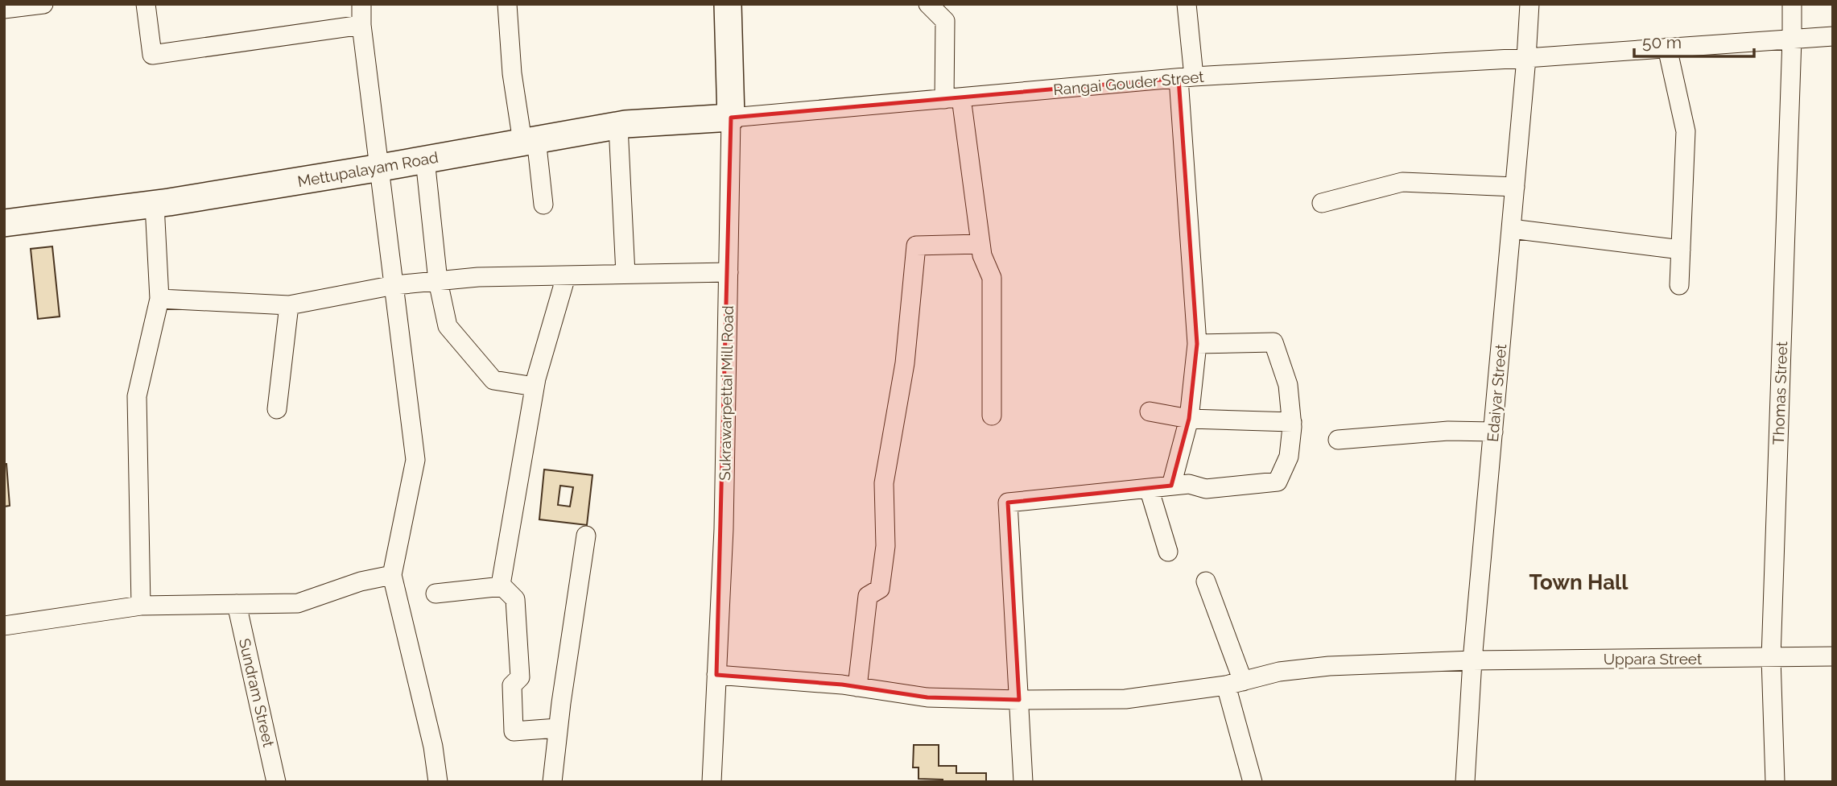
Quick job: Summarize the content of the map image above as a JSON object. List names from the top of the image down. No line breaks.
{"streets":{"highway":["Mettupalayam Road","Sukrawarpettai Mill Road"],"street":["Rangai Gouder Street","Edaiyar Street","Thomas Street","Uppara Street","Sundram Street"]},"crossings":[["Rangai Gouder Street","Mettupalayam Road"],["Rangai Gouder Street","Sukrawarpettai Mill Road"],["Rangai Gouder Street","Edaiyar Street"],["Rangai Gouder Street","Thomas Street"],["Mettupalayam Road","Sukrawarpettai Mill Road"],["Sukrawarpettai Mill Road","Uppara Street"],["Edaiyar Street","Uppara Street"],["Thomas Street","Uppara Street"]],"districts":["Town Hall"],"scale_bar":"50 m"}
